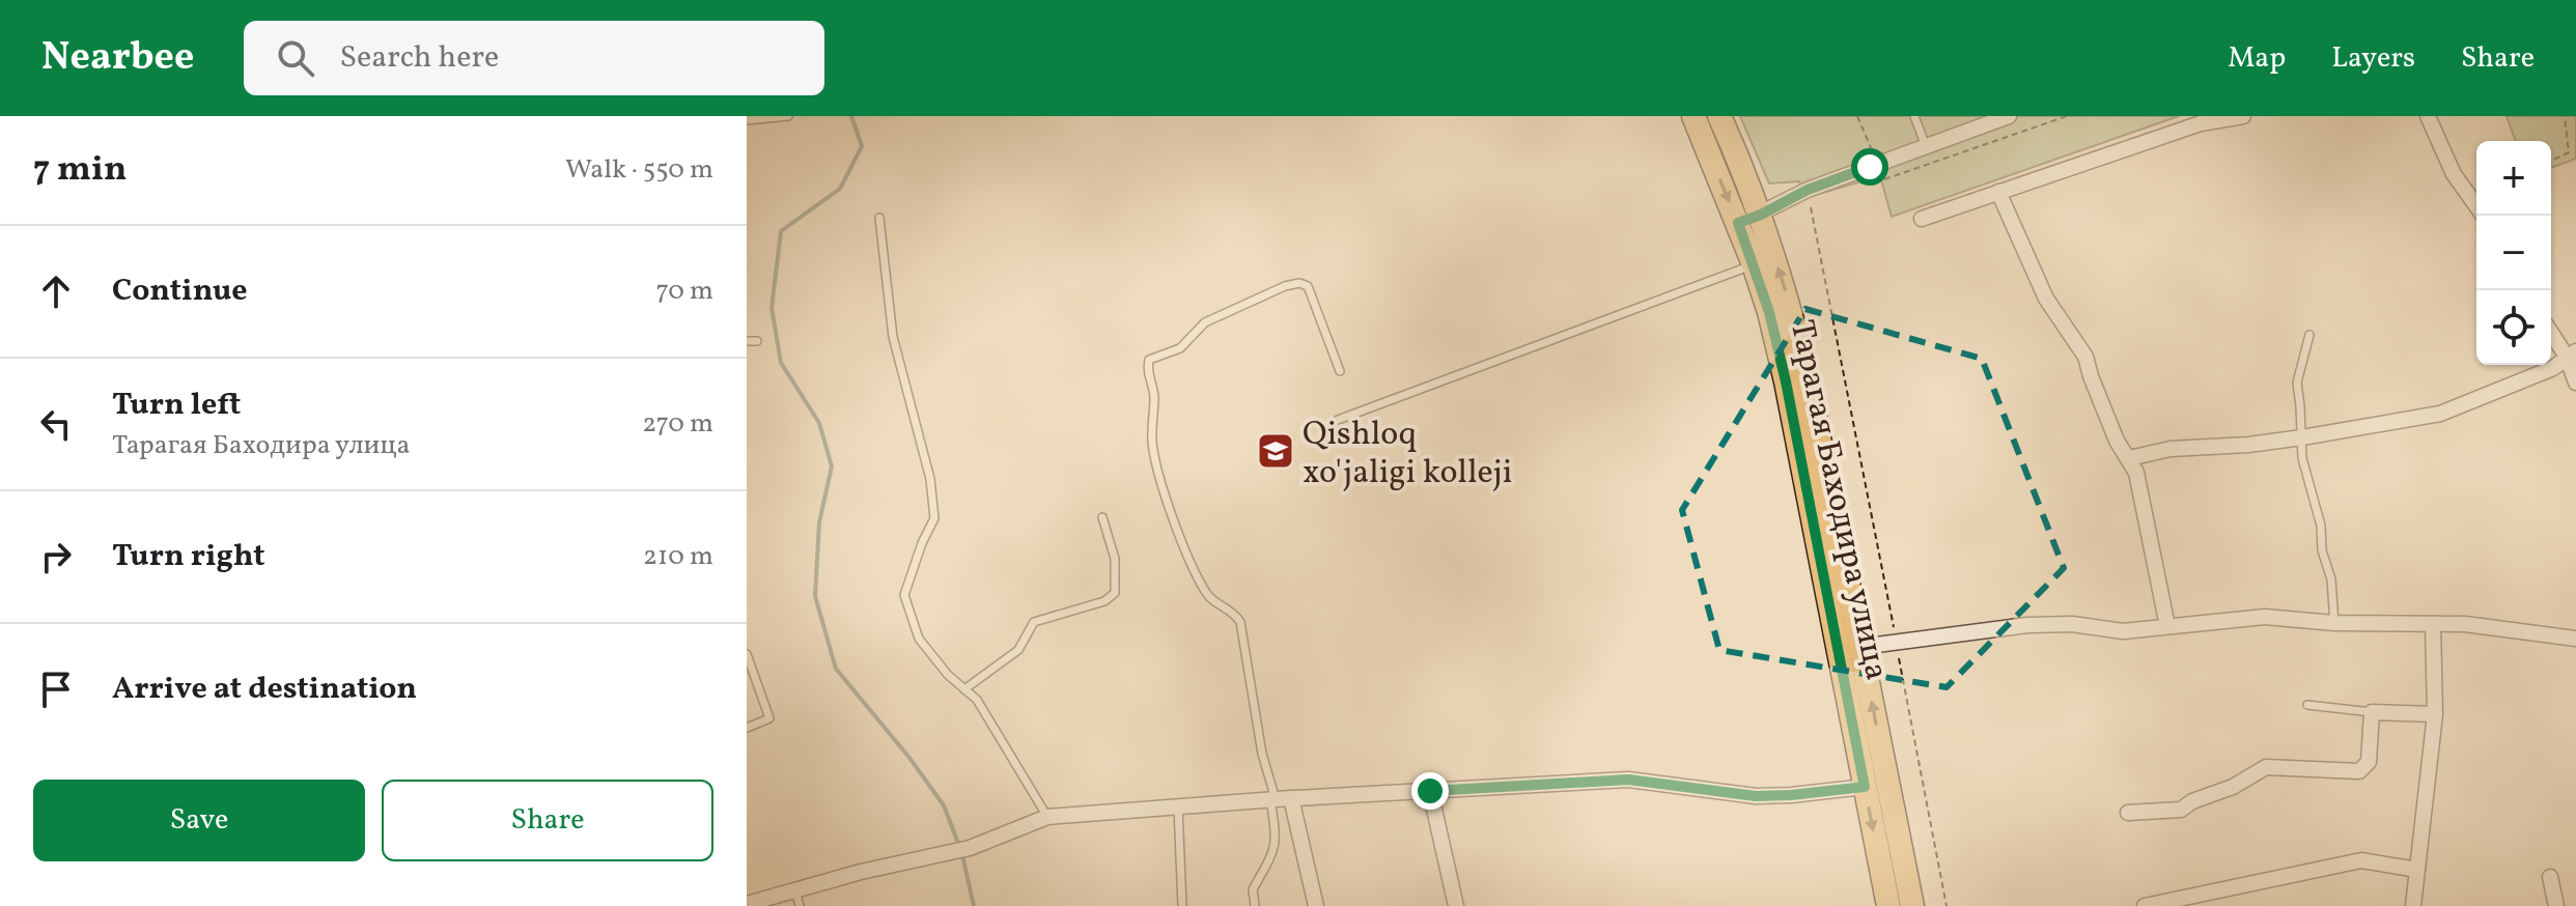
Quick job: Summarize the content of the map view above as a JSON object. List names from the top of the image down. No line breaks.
{"streets":{"main road":["Тарагая Баходира улица"]},"places":{"school or university":["Qishloq xo'jaligi kolleji"]},"page":{"header":"Nearbee","search":"Search here","nav":["Map","Layers","Share"],"heading":["7 min","Walk · 550 m"],"map_buttons":["+","−"],"list":[["Continue","70 m"],["Turn left","Тарагая Баходира улица","270 m"],["Turn right","210 m"],"Arrive at destination"],"buttons":["Save","Share"]}}
